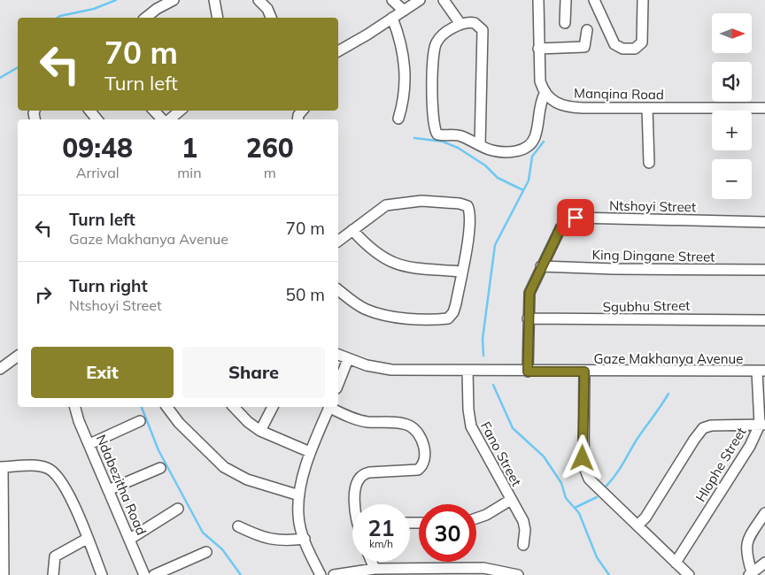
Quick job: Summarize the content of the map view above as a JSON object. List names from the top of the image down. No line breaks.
{"streets":{"street":["Manqina Road","Ntshoyi Street","King Dingane Street","Sgubhu Street","Gaze Makhanya Avenue","Fano Street","Hlophe Street","Ndabezitha Road"]},"crossings":[["Ntshoyi Street","King Dingane Street"],["Ntshoyi Street","Sgubhu Street"],["Ntshoyi Street","Gaze Makhanya Avenue"],["Gaze Makhanya Avenue","Fano Street"],["Gaze Makhanya Avenue","Hlophe Street"]],"north":"right","page":{"map_buttons":["+","−"],"turn":["70 m","Turn left"],"eta":["09:48","Arrival","1","min","260","m"],"list":[{"name":"Turn left","note":"Gaze Makhanya Avenue","value":"70 m"},{"name":"Turn right","note":"Ntshoyi Street","value":"50 m"}],"buttons":["Exit","Share"],"speed":"21 km/h","limit":"30"}}
